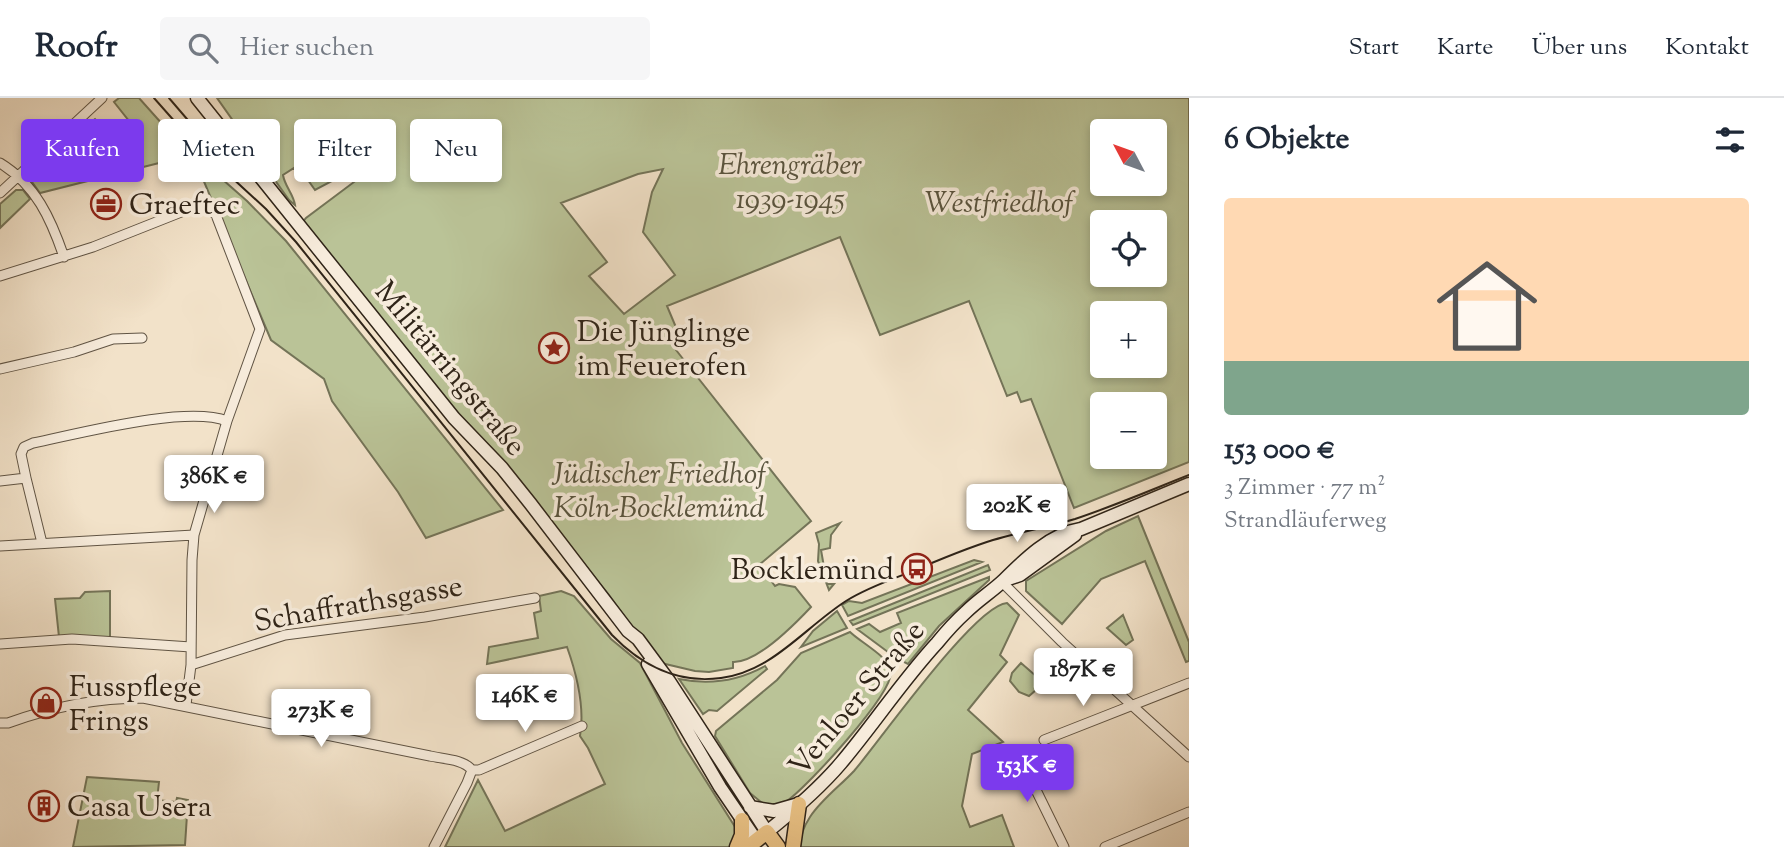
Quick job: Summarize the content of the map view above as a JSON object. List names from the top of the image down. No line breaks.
{"streets":{"main road":["Militärringstraße","Venloer Straße"],"street":["Schaffrathsgasse"]},"crossings":[["Militärringstraße","Venloer Straße"]],"parks":["Ehrengräber 1939-1945","Westfriedhof","Jüdischer Friedhof Köln-Bocklemünd"],"places":{"office":["Graeftec"],"place":["Die Jünglinge im Feuerofen"],"bus stop":["Bocklemünd"],"shop":["Fusspflege Frings"],"building":["Casa Usera"]},"north":"top left","page":{"header":"Roofr","search":"Hier suchen","nav":["Start","Karte","Über uns","Kontakt"],"heading":"6 Objekte","map_buttons":["+","−"],"chip":["Kaufen","Mieten","Filter","Neu"],"list":[{"name":"153 000 €","note":"3 Zimmer · 77 m² · Strandläuferweg"}],"price":["386K €","202K €","187K €","146K €","273K €","153K €"]}}
